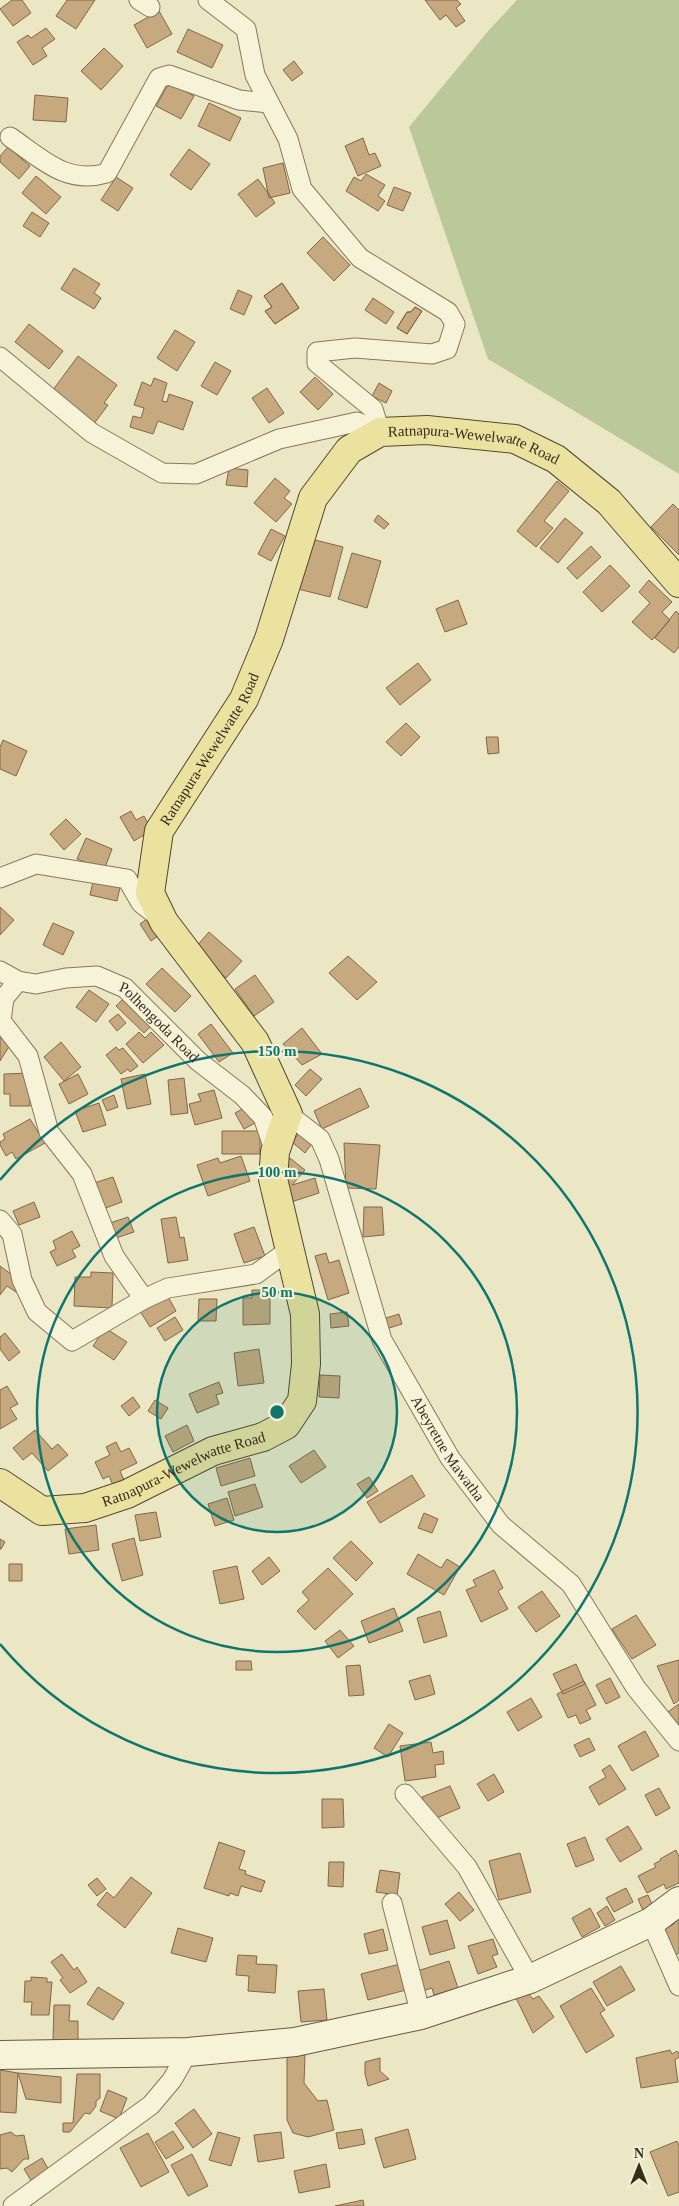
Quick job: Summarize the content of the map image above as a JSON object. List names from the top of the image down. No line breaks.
{"streets":{"main road":["Ratnapura-Wewelwatte Road"],"street":["Polhengoda Road","Abeyretne Mawatha"]},"crossings":[["Ratnapura-Wewelwatte Road","Polhengoda Road"],["Ratnapura-Wewelwatte Road","Abeyretne Mawatha"]],"north":"top","rings":["150 m","100 m","50 m"]}
